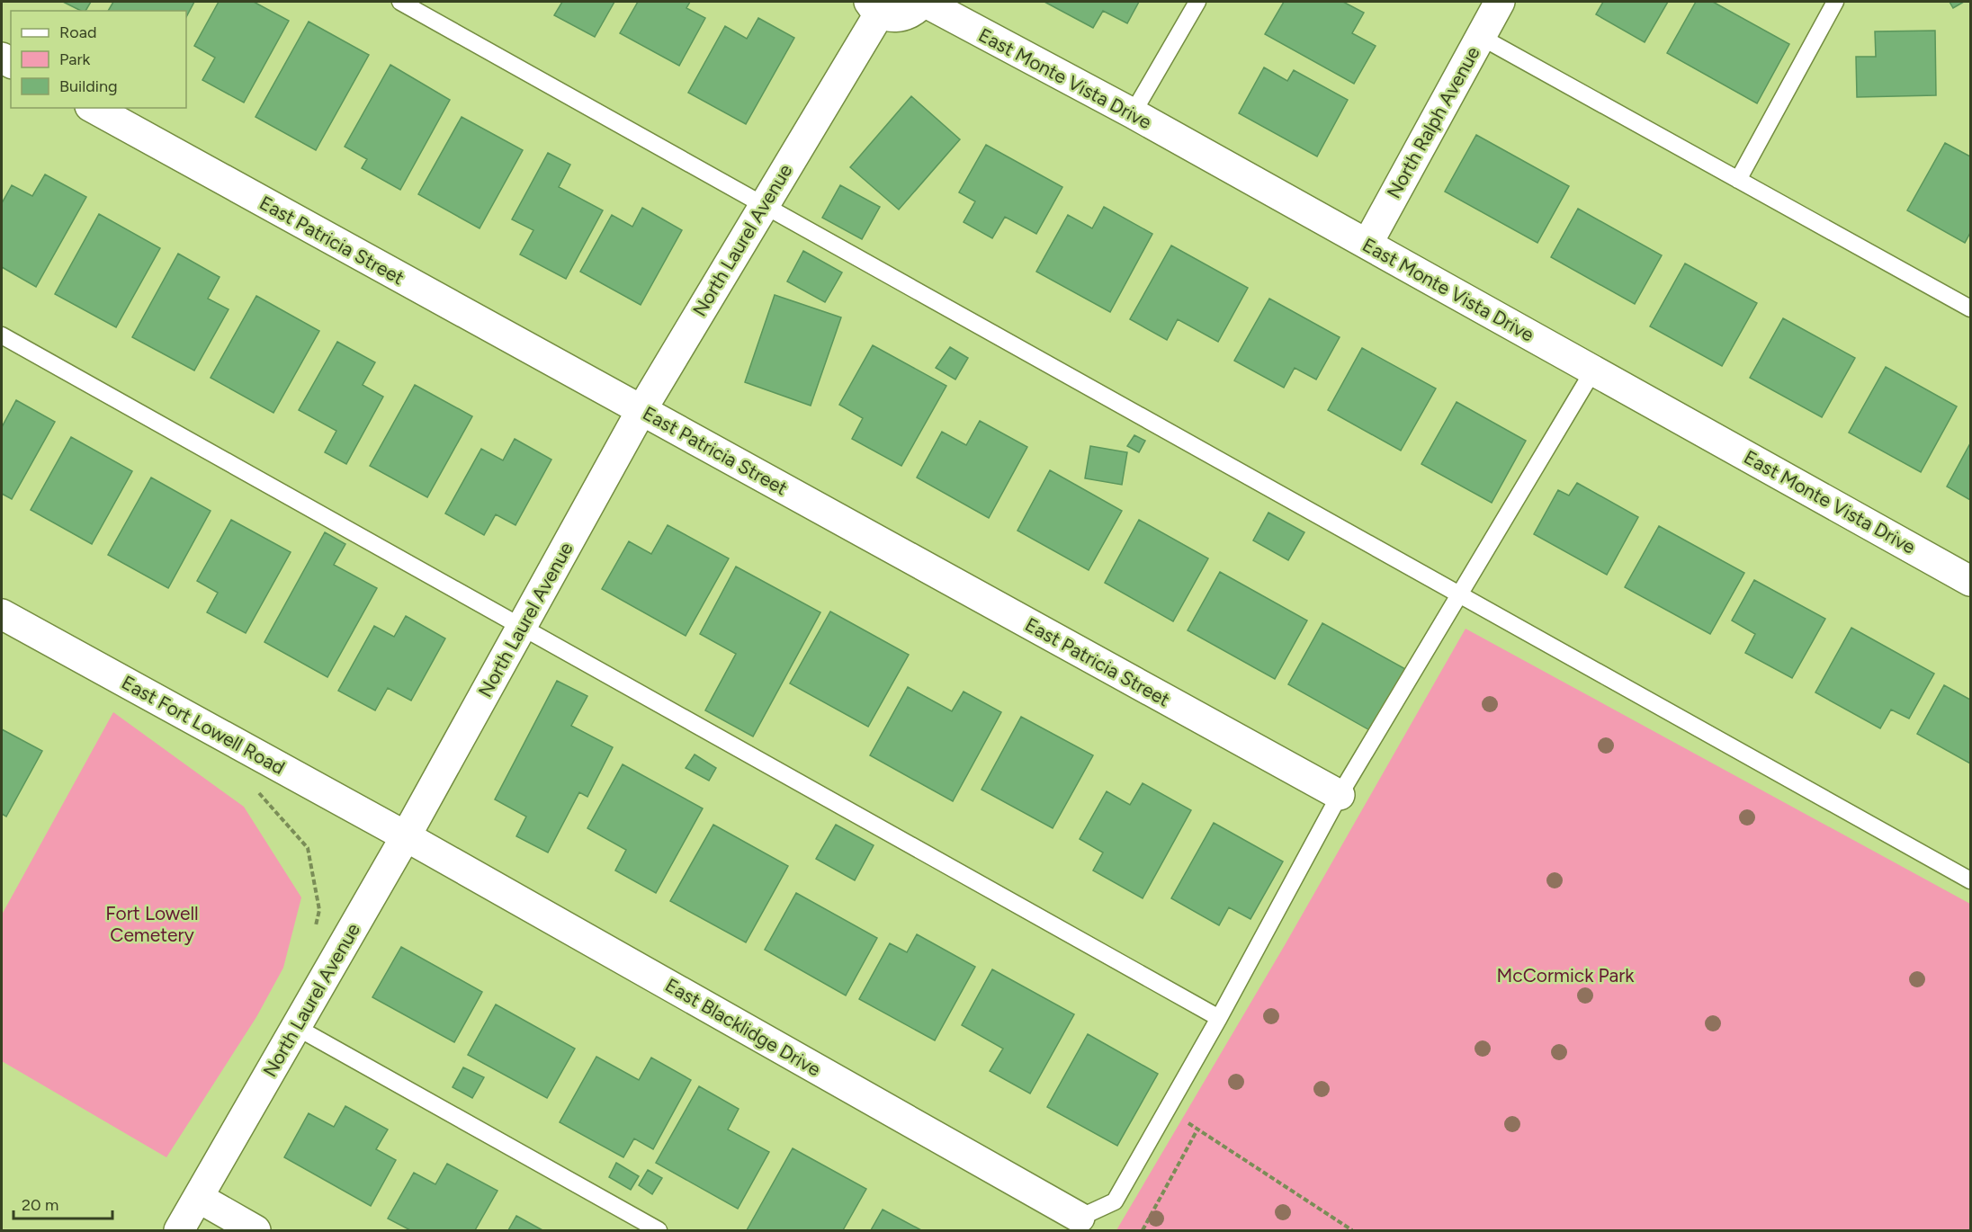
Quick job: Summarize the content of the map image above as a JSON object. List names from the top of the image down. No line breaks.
{"streets":{"street":["East Monte Vista Drive","North Ralph Avenue","East Patricia Street","North Laurel Avenue","East Fort Lowell Road","East Blacklidge Drive"]},"crossings":[["East Monte Vista Drive","North Ralph Avenue"],["East Patricia Street","North Laurel Avenue"],["North Laurel Avenue","East Fort Lowell Road"],["North Laurel Avenue","East Blacklidge Drive"],["East Fort Lowell Road","East Blacklidge Drive"]],"parks":["Fort Lowell Cemetery","McCormick Park"],"legend":["Road","Park","Building"],"scale_bar":"20 m"}
